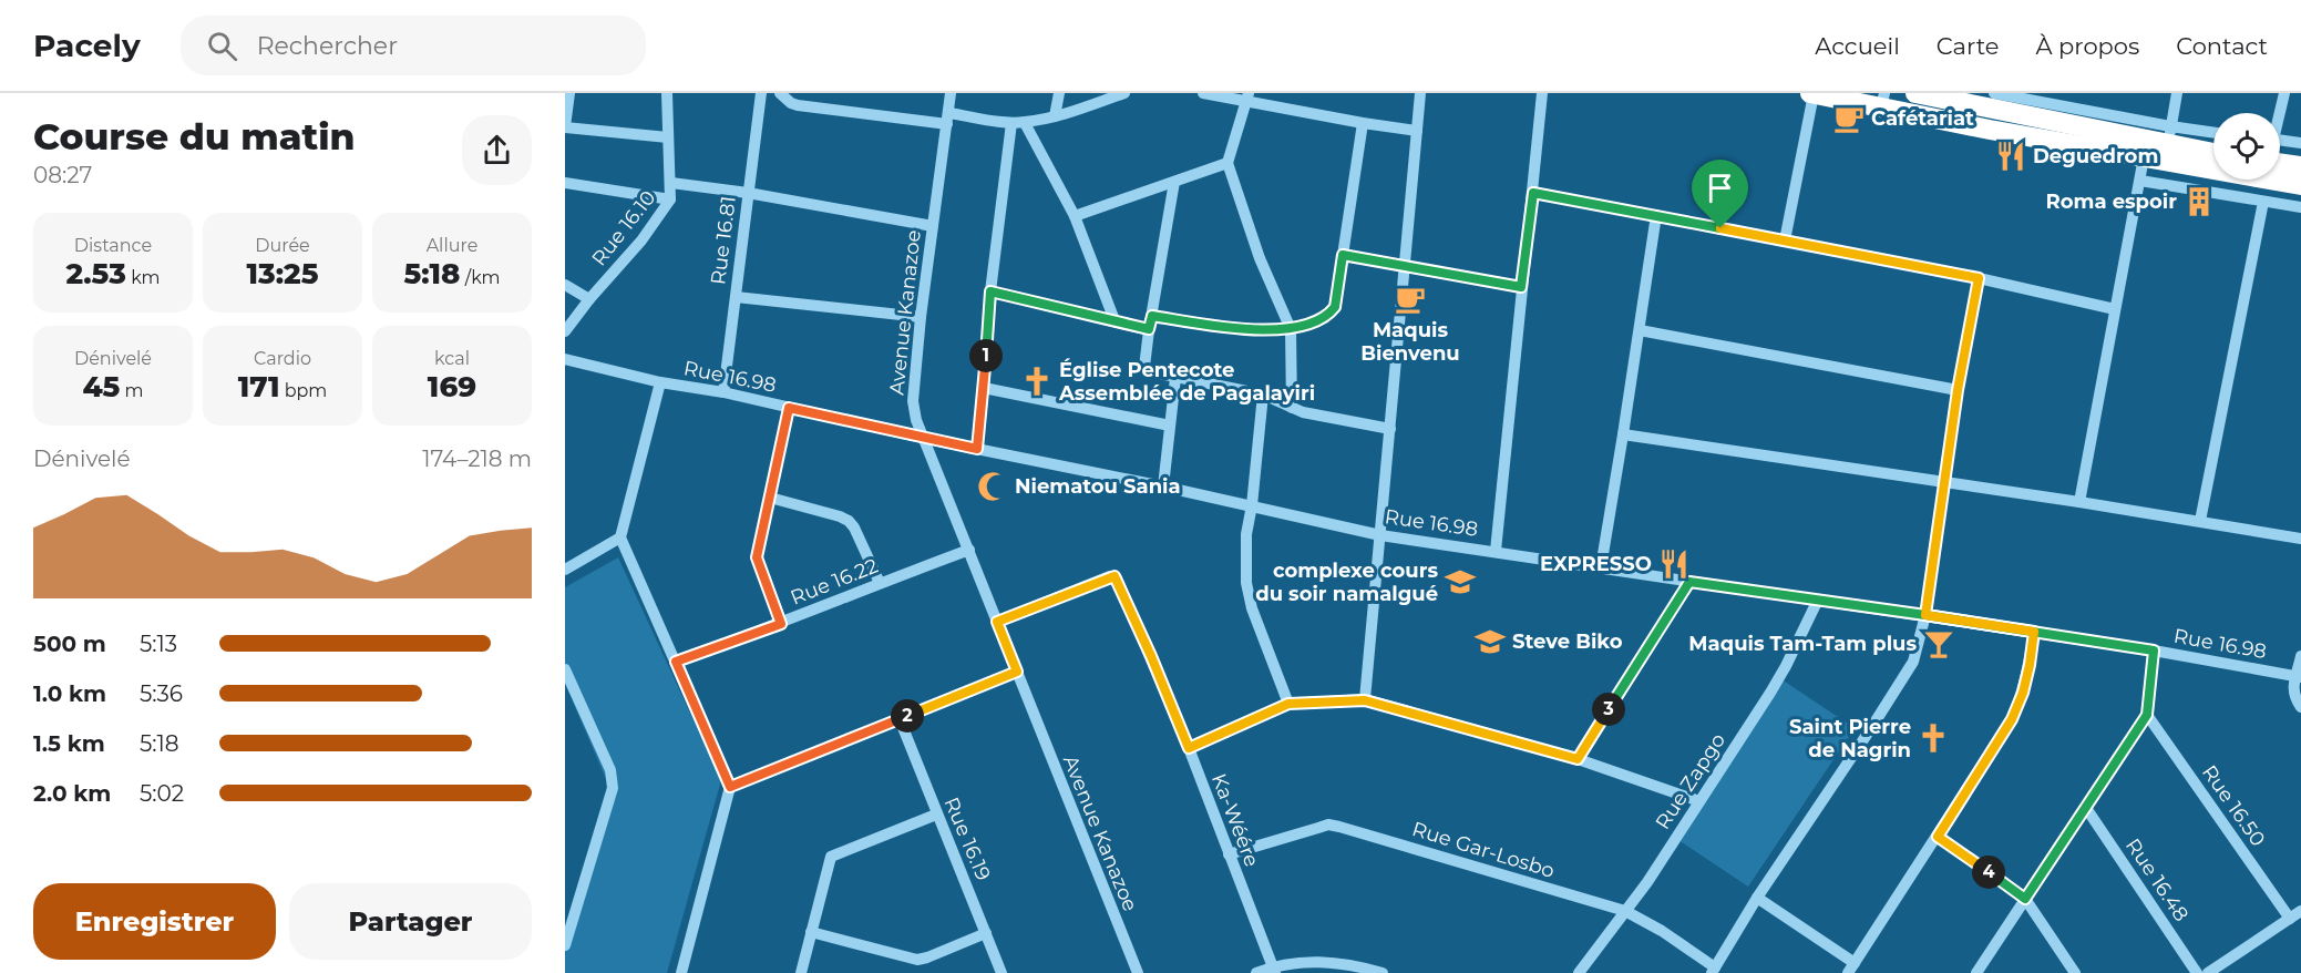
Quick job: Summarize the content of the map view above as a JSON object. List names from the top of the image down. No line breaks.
{"streets":{"street":["Rue 16.10","Rue 16.81","Avenue Kanazoe","Rue 16.98","Rue 16.22","Rue Zapgo","Rue 16.50","Ka-Wéére","Rue 16.19","Rue Gar-Losbo","Rue 16.48"]},"crossings":[["Rue 16.81","Rue 16.98"],["Avenue Kanazoe","Rue 16.98"],["Avenue Kanazoe","Rue 16.22"],["Avenue Kanazoe","Ka-Wéére"],["Rue 16.98","Rue Zapgo"],["Rue Zapgo","Rue Gar-Losbo"],["Ka-Wéére","Rue Gar-Losbo"]],"places":{"cafe":["Cafétariat","Maquis Bienvenu"],"restaurant":["Deguedrom","EXPRESSO"],"building":["Roma espoir"],"church":["Église Pentecote Assemblée de Pagalayiri","Saint Pierre de Nagrin"],"mosque":["Niematou Sania"],"school or university":["complexe cours du soir namalgué","Steve Biko"],"bar":["Maquis Tam-Tam plus"]},"page":{"header":"Pacely","search":"Rechercher","nav":["Accueil","Carte","À propos","Contact"],"heading":["Course du matin","08:27"],"stats":[["Distance","2.53 km"],["Durée","13:25"],["Allure","5:18 /km"],["Dénivelé","45 m"],["Cardio","171 bpm"],["kcal","169"]],"pins":["1","3","2","4"],"chart":["Dénivelé","174–218 m"],"list":[{"name":"500 m","note":"5:13"},{"name":"1.0 km","note":"5:36"},{"name":"1.5 km","note":"5:18"},{"name":"2.0 km","note":"5:02"}],"buttons":["Enregistrer","Partager"]}}
